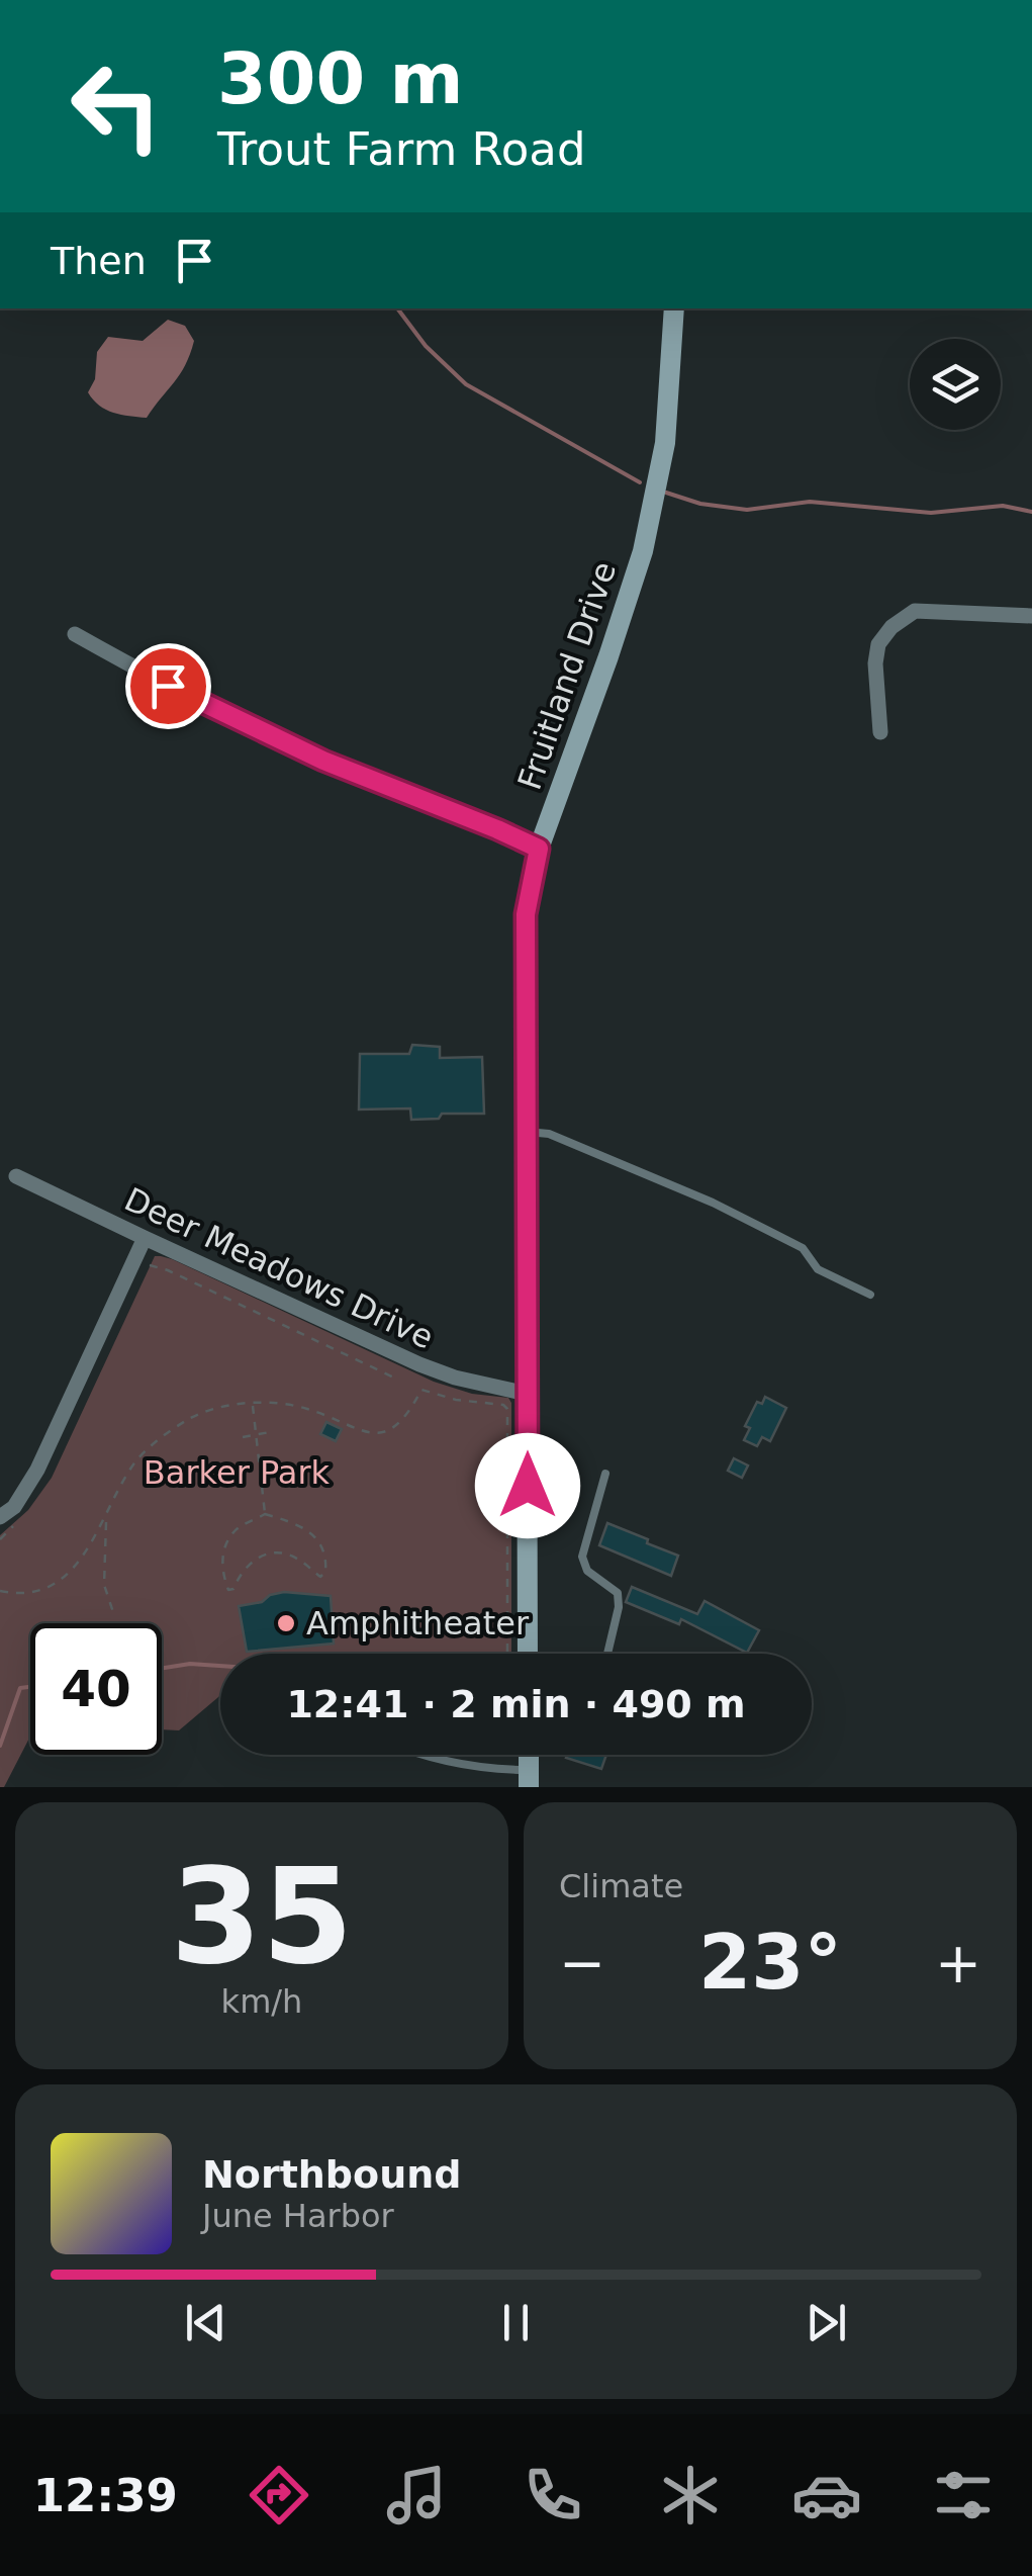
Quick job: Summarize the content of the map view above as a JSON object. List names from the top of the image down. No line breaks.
{"streets":{"street":["Fruitland Drive","Deer Meadows Drive"]},"crossings":[["Fruitland Drive","Deer Meadows Drive"]],"parks":["Barker Park"],"places":["Amphitheater"],"page":{"turn":["300 m","Trout Farm Road"],"then":"Then","limit":"40","trip":"12:41 · 2 min · 490 m","tile":[["35","km/h"],"Climate"],"heat":["−","23°","+"],"song":["Northbound","June Harbor"],"tabs":"12:39"}}
